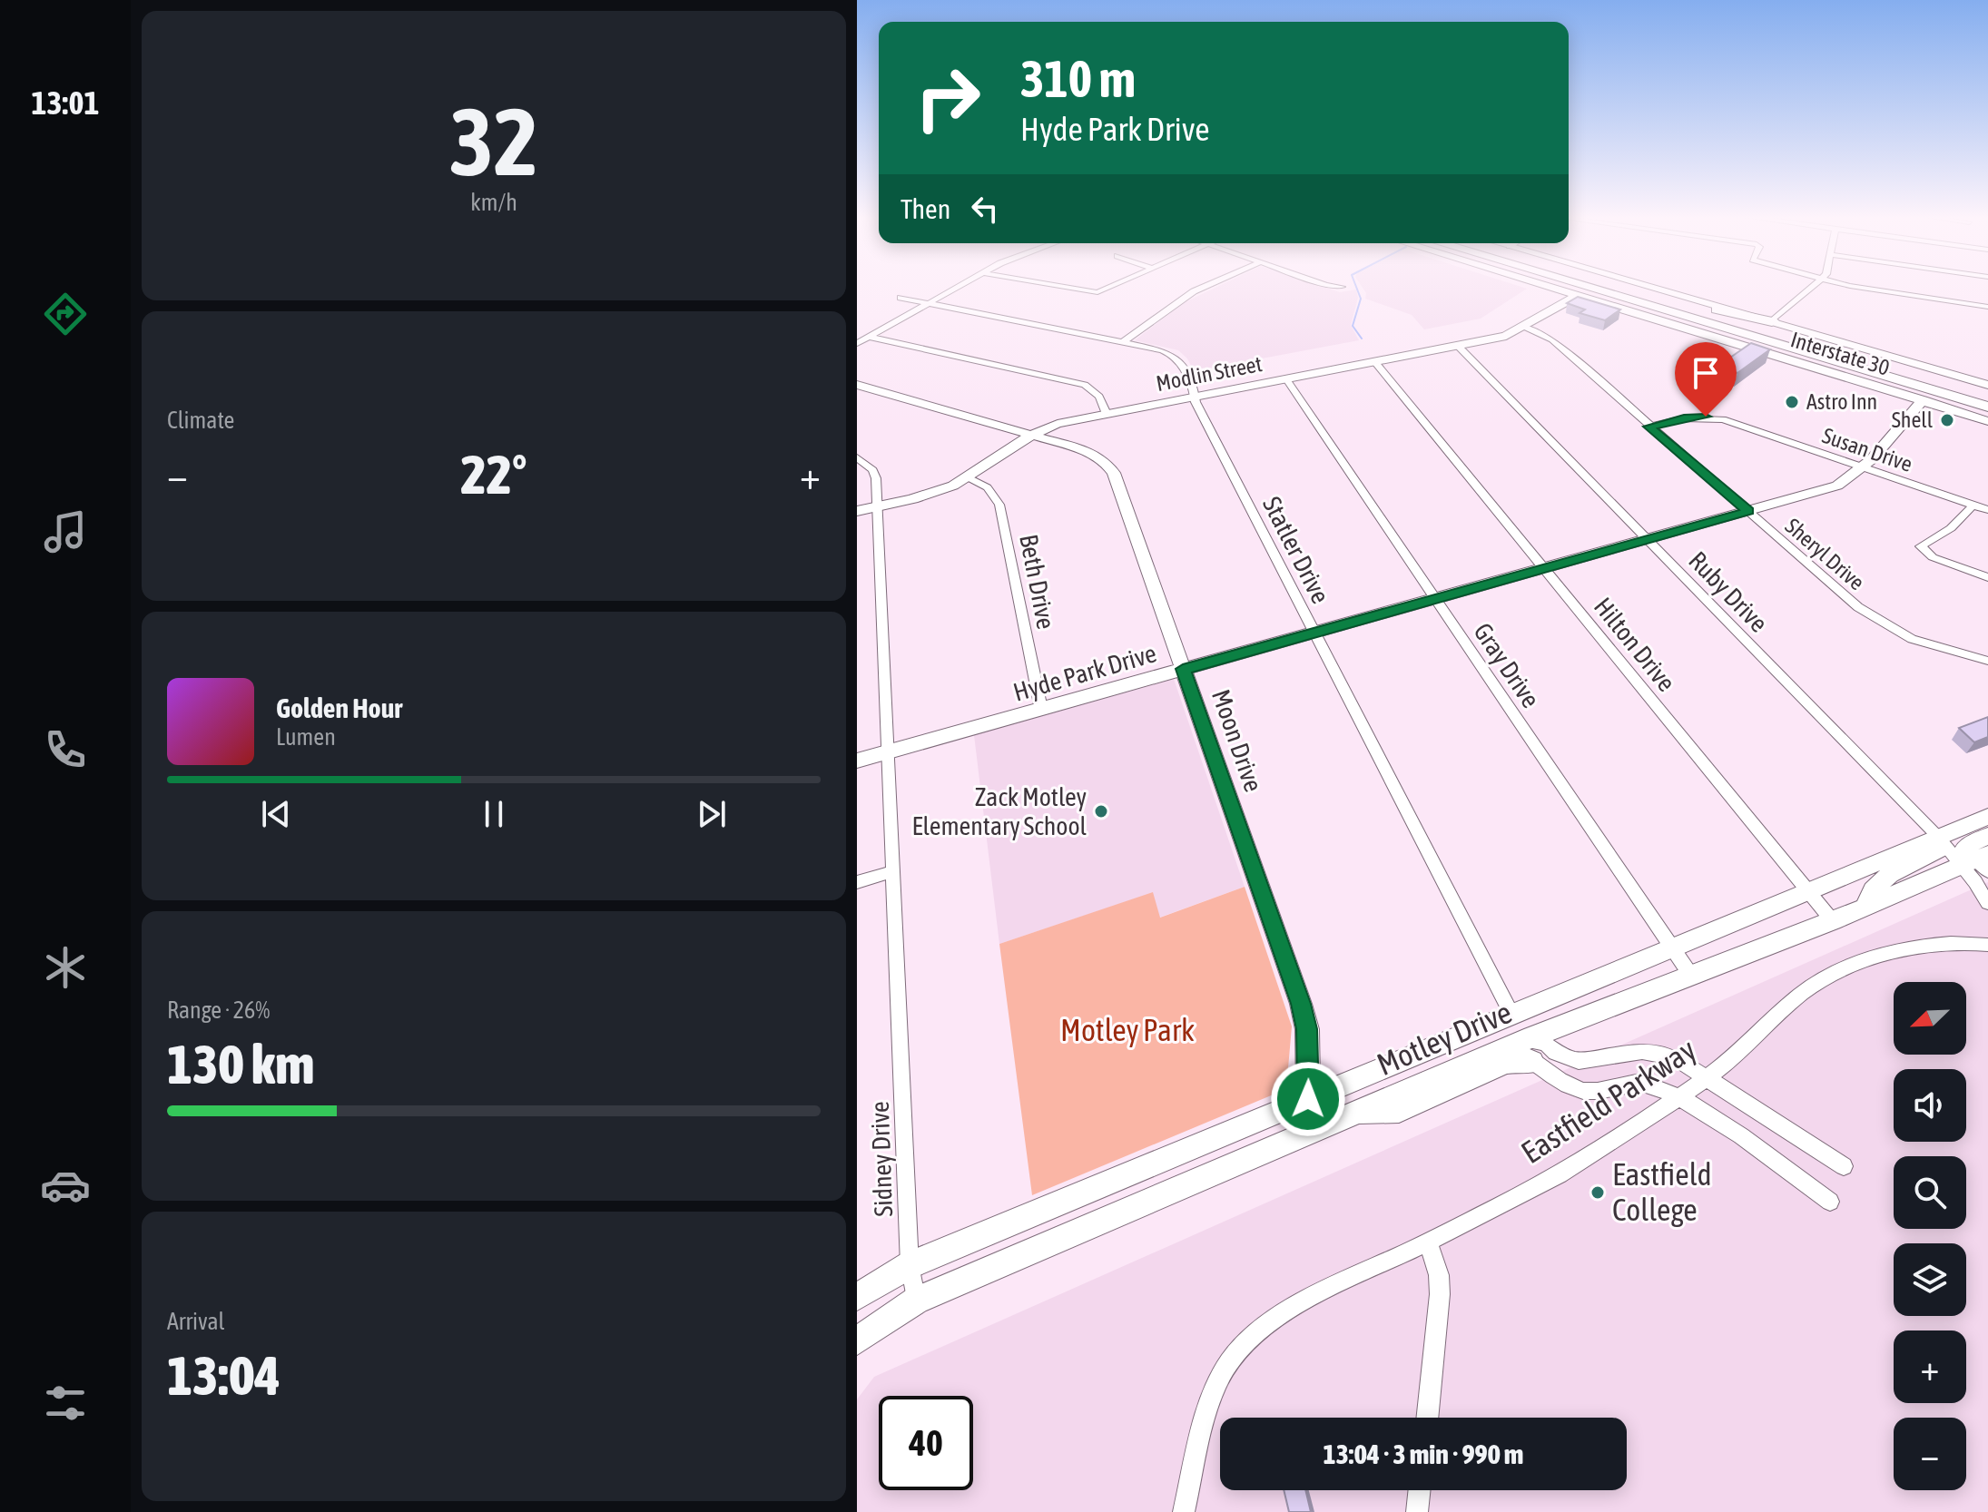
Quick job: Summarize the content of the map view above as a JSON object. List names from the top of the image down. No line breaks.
{"streets":{"street":["Interstate 30","Modlin Street","Susan Drive","Statler Drive","Sheryl Drive","Beth Drive","Ruby Drive","Hilton Drive","Gray Drive","Hyde Park Drive","Moon Drive","Motley Drive","Eastfield Parkway","Sidney Drive"]},"crossings":[["Interstate 30","Modlin Street"],["Interstate 30","Hyde Park Drive"],["Modlin Street","Statler Drive"],["Modlin Street","Sheryl Drive"],["Modlin Street","Beth Drive"],["Modlin Street","Ruby Drive"],["Modlin Street","Hilton Drive"],["Modlin Street","Gray Drive"],["Modlin Street","Moon Drive"],["Modlin Street","Sidney Drive"],["Susan Drive","Sheryl Drive"],["Susan Drive","Hyde Park Drive"],["Statler Drive","Hyde Park Drive"],["Statler Drive","Motley Drive"],["Sheryl Drive","Hyde Park Drive"],["Beth Drive","Hyde Park Drive"],["Ruby Drive","Hyde Park Drive"],["Ruby Drive","Motley Drive"],["Hilton Drive","Hyde Park Drive"],["Hilton Drive","Motley Drive"],["Gray Drive","Hyde Park Drive"],["Gray Drive","Motley Drive"],["Hyde Park Drive","Moon Drive"],["Hyde Park Drive","Sidney Drive"],["Moon Drive","Motley Drive"],["Motley Drive","Sidney Drive"]],"parks":["Motley Park"],"places":["Astro Inn","Shell","Zack Motley Elementary School","Eastfield College"],"north":"bottom left","page":{"tabs":"13:01","tile":[["32","km/h"],"Climate",["Range · 26%","130 km"],["Arrival","13:04"]],"turn":["310 m","Hyde Park Drive"],"then":"Then","heat":["−","22°","+"],"song":["Golden Hour","Lumen"],"map_buttons":["+","−"],"limit":"40","trip":"13:04 · 3 min · 990 m"}}
